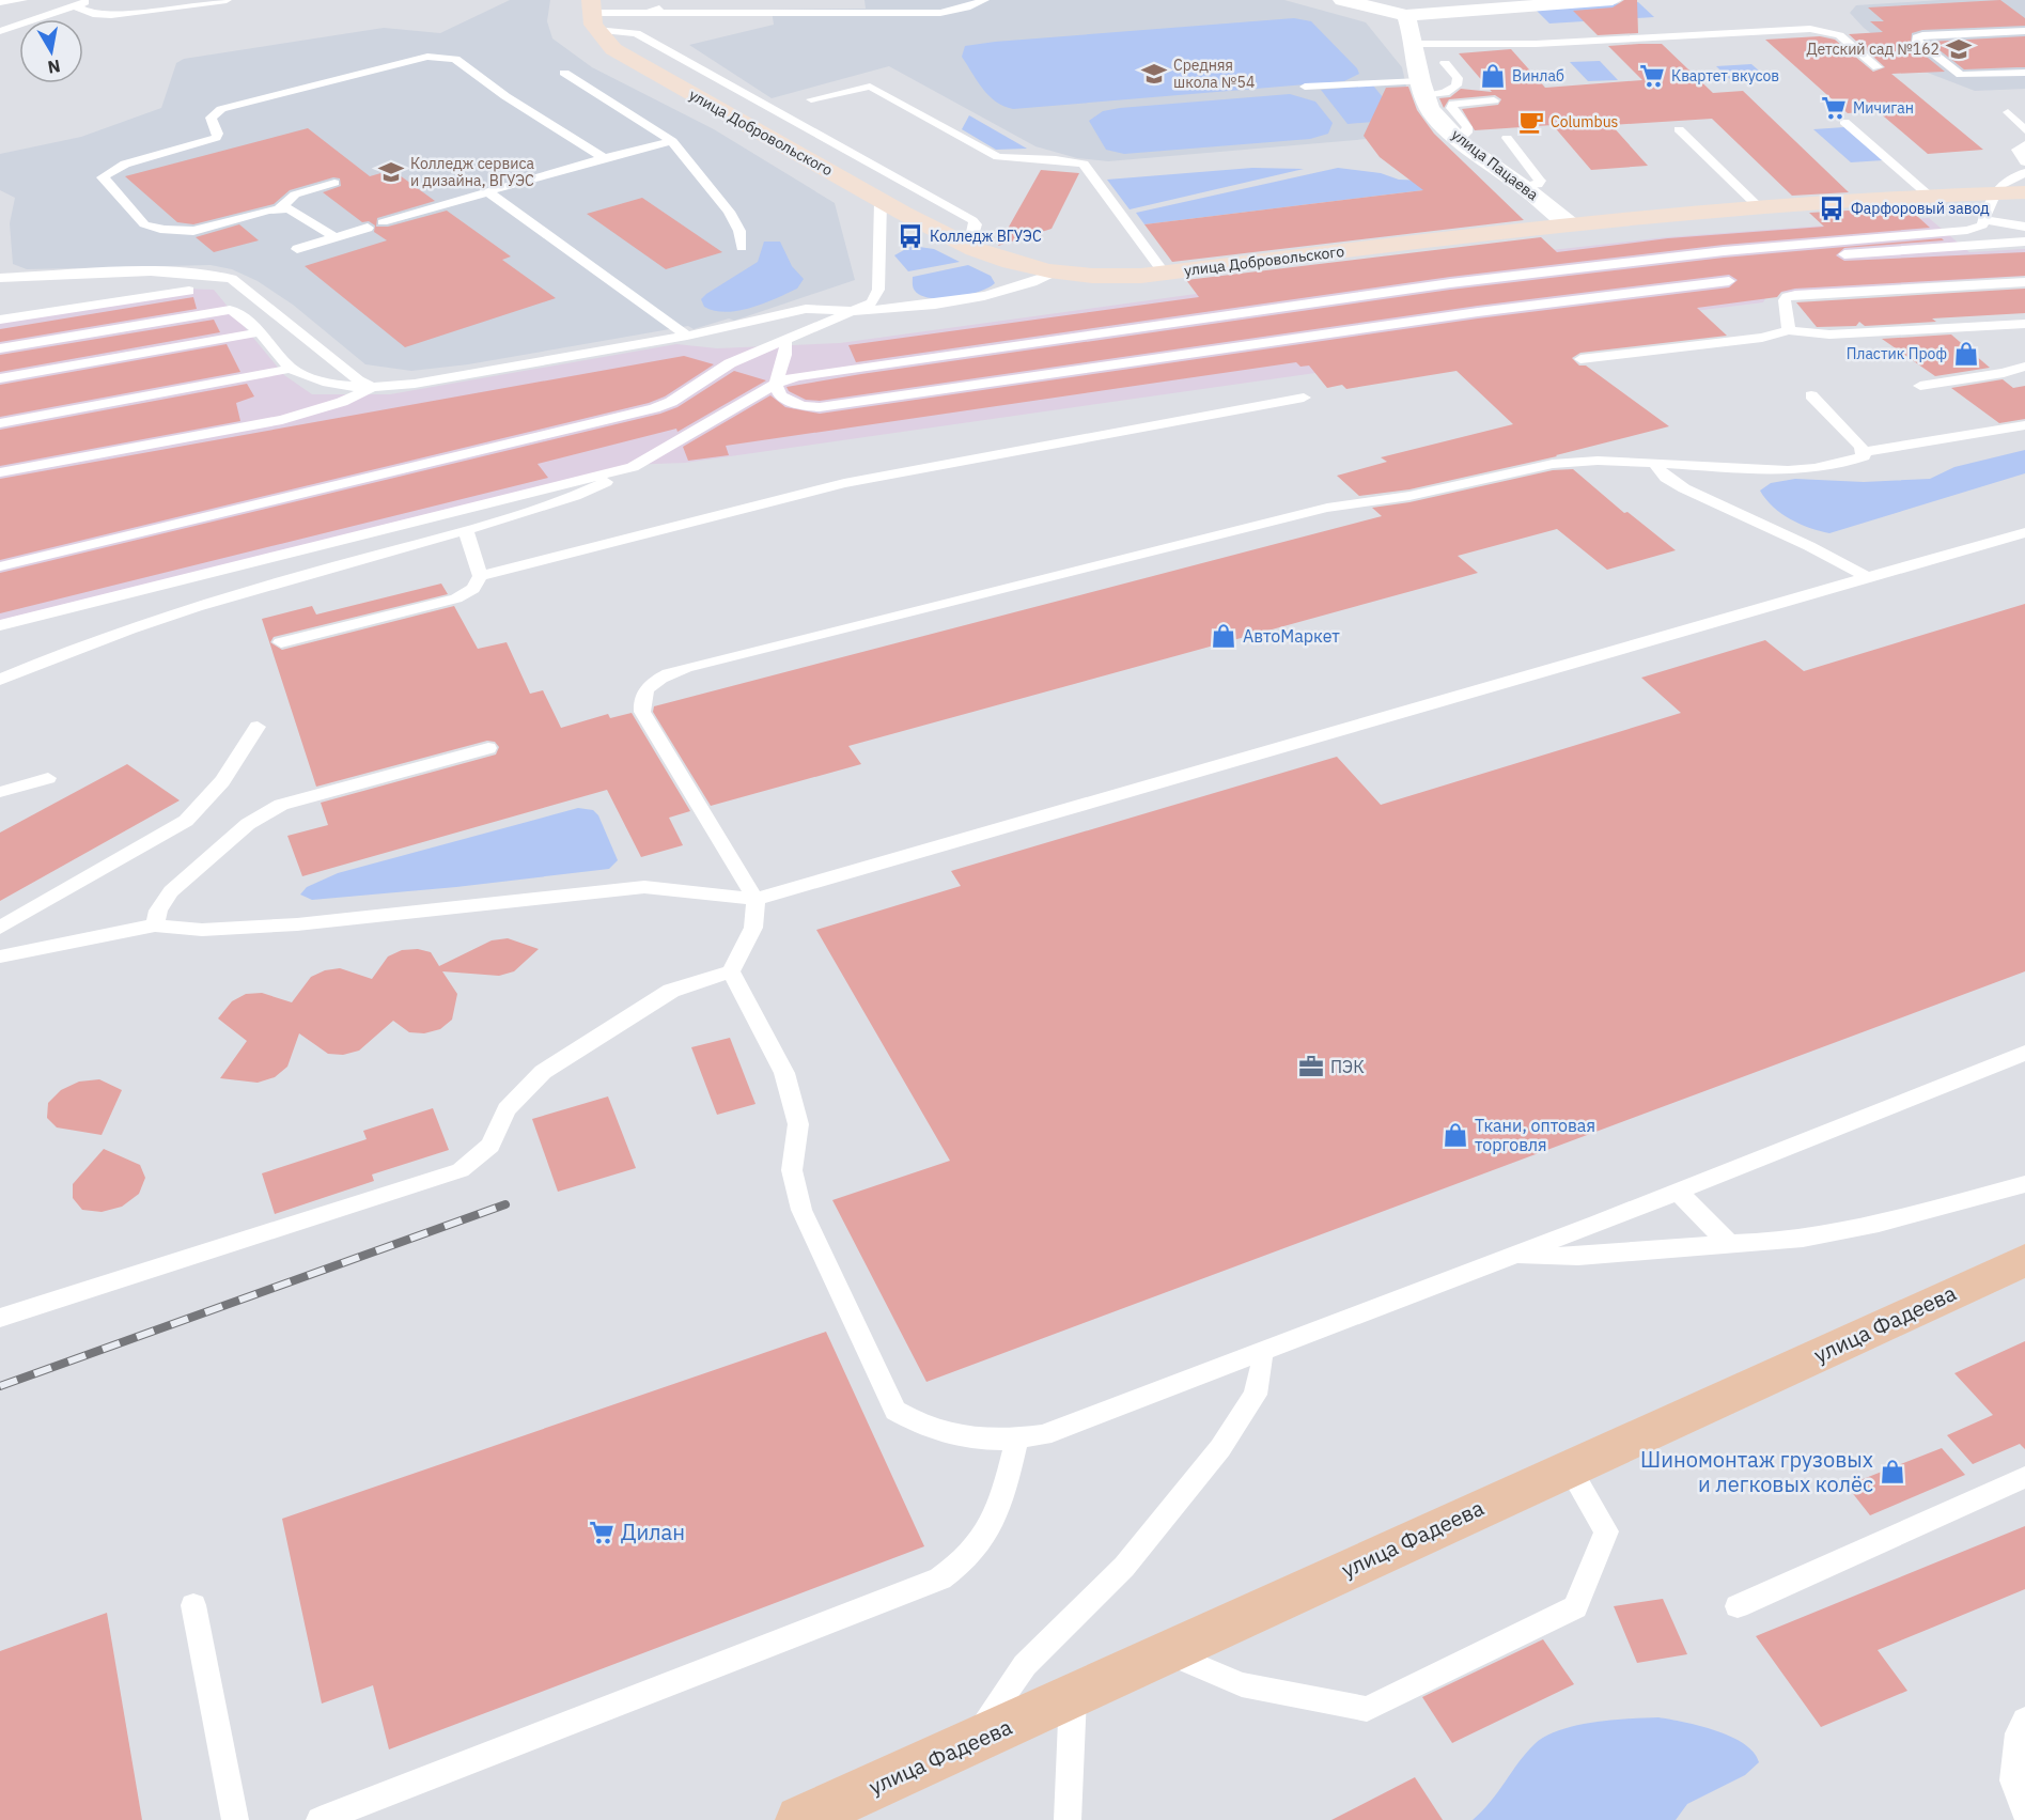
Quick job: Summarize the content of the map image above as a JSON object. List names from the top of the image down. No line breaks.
{"streets":{"main road":["улица Добровольского","улица Фадеева"],"street":["улица Пацаева"]},"crossings":[["улица Добровольского","улица Пацаева"]],"places":{"school or university":["Детский сад №162","Средняя школа №54","Колледж сервиса и дизайна, ВГУЭС"],"shop":["Винлаб","Пластик Проф","АвтоМаркет","Ткани, оптовая торговля","Шиномонтаж грузовых и легковых колёс"],"supermarket":["Квартет вкусов","Мичиган","Дилан"],"cafe":["Columbus"],"bus stop":["Фарфоровый завод","Колледж ВГУЭС"],"office":["ПЭК"]},"north":"bottom"}
